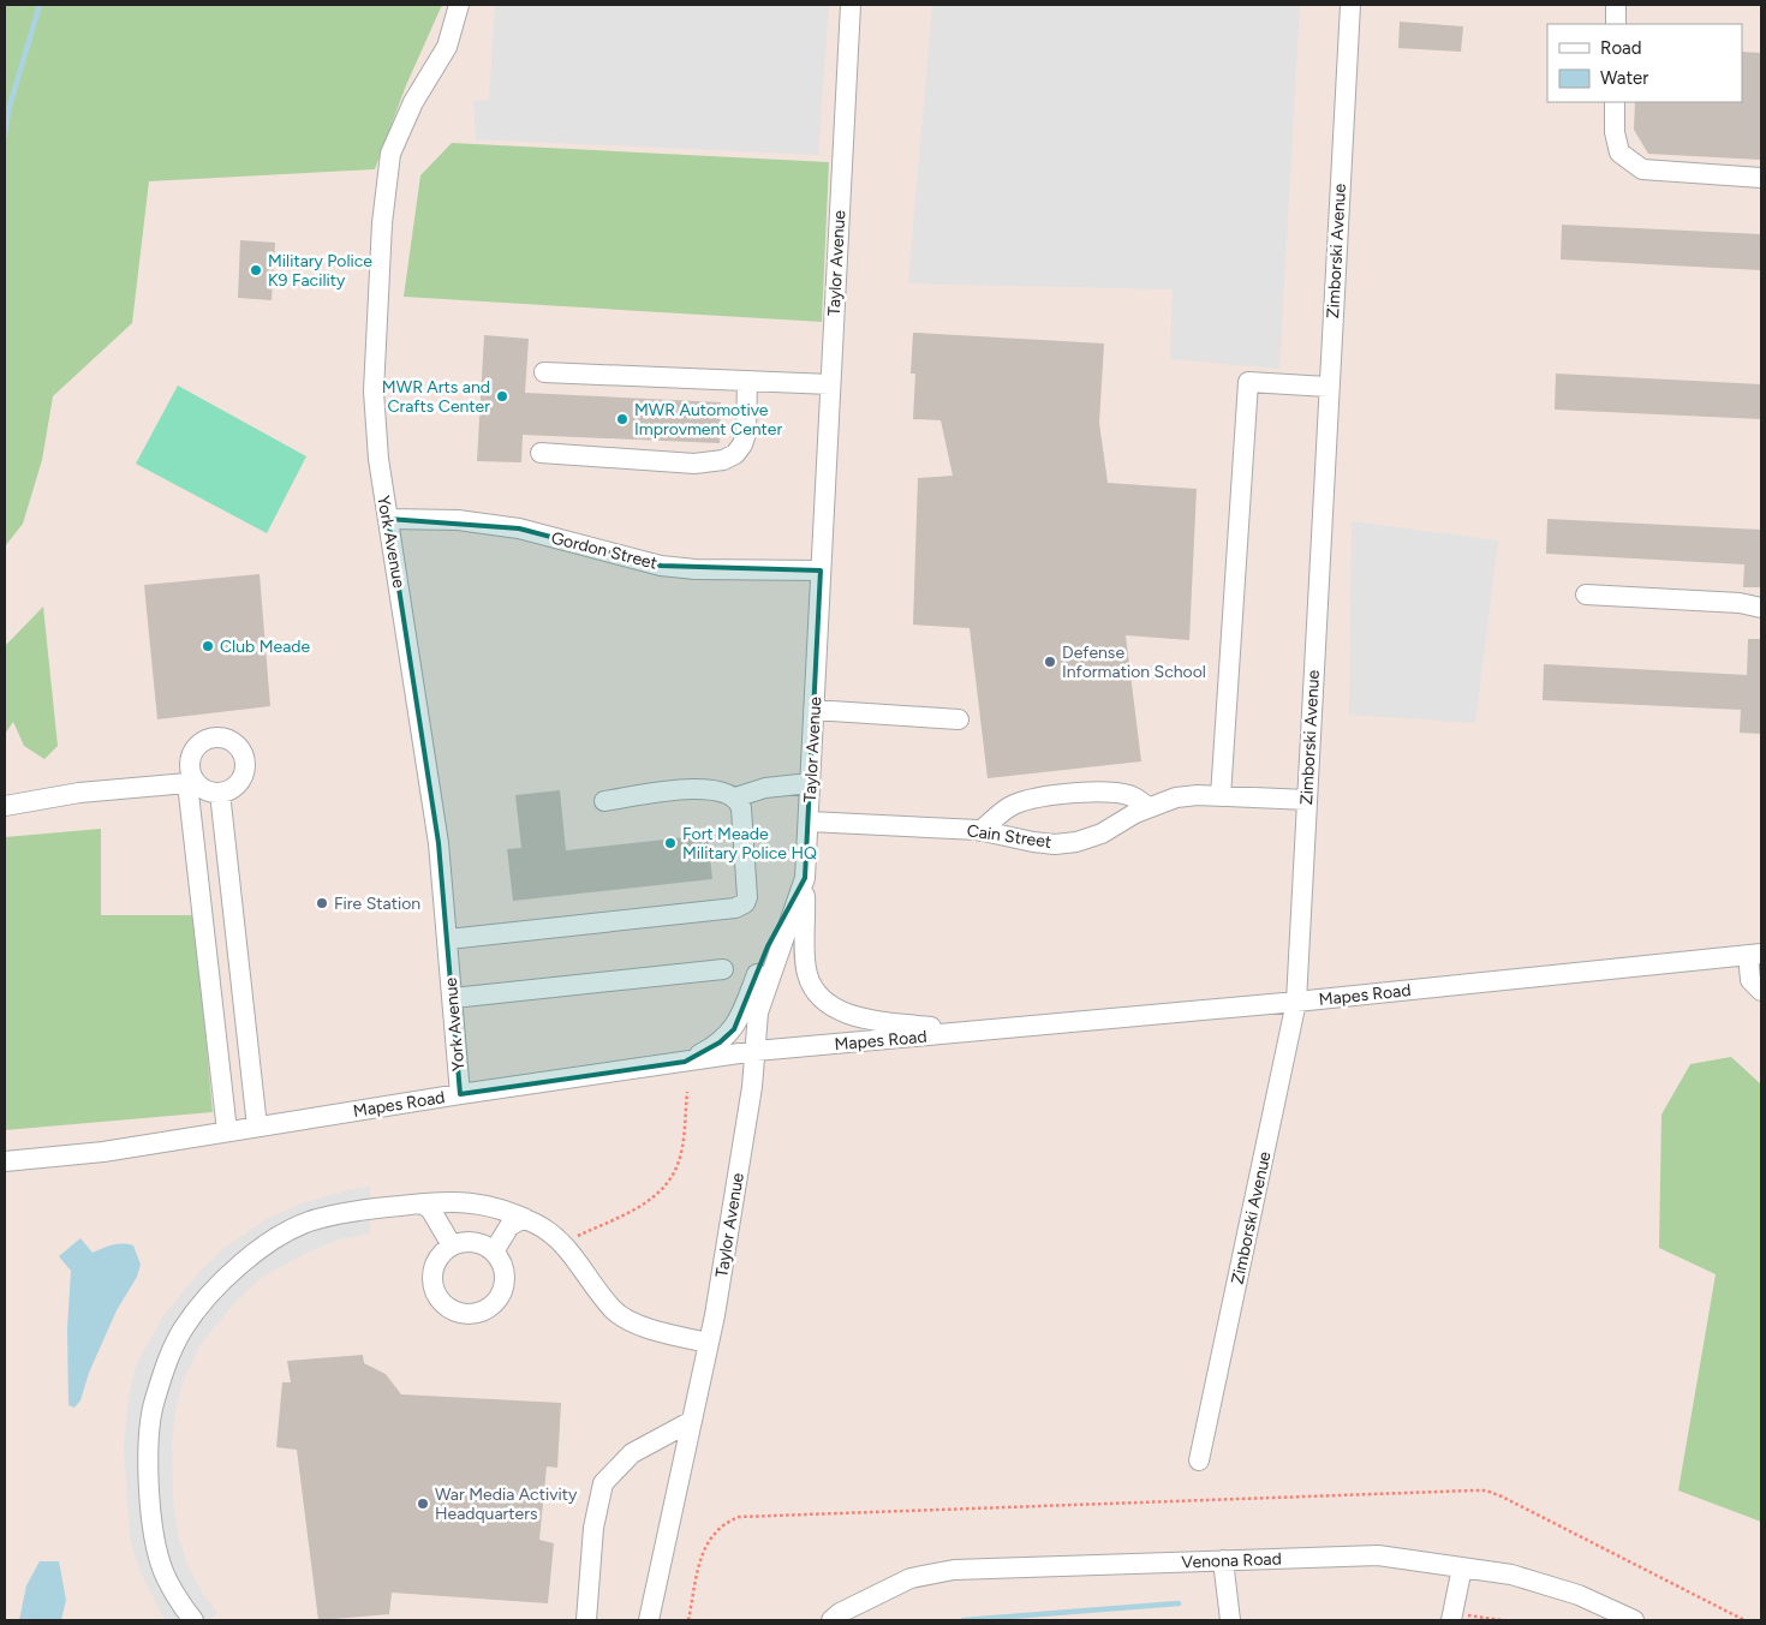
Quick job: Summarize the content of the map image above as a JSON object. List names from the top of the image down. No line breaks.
{"streets":{"street":["Zimborski Avenue","Taylor Avenue","York Avenue","Gordon Street","Cain Street","Mapes Road","Venona Road"]},"crossings":[["Zimborski Avenue","Cain Street"],["Zimborski Avenue","Mapes Road"],["Taylor Avenue","Gordon Street"],["Taylor Avenue","Cain Street"],["Taylor Avenue","Mapes Road"],["York Avenue","Gordon Street"],["York Avenue","Mapes Road"]],"places":["Military Police K9 Facility","MWR Arts and Crafts Center","MWR Automotive Improvment Center","Club Meade","Defense Information School","Fort Meade Military Police HQ","Fire Station","War Media Activity Headquarters"],"legend":["Road","Water"]}
